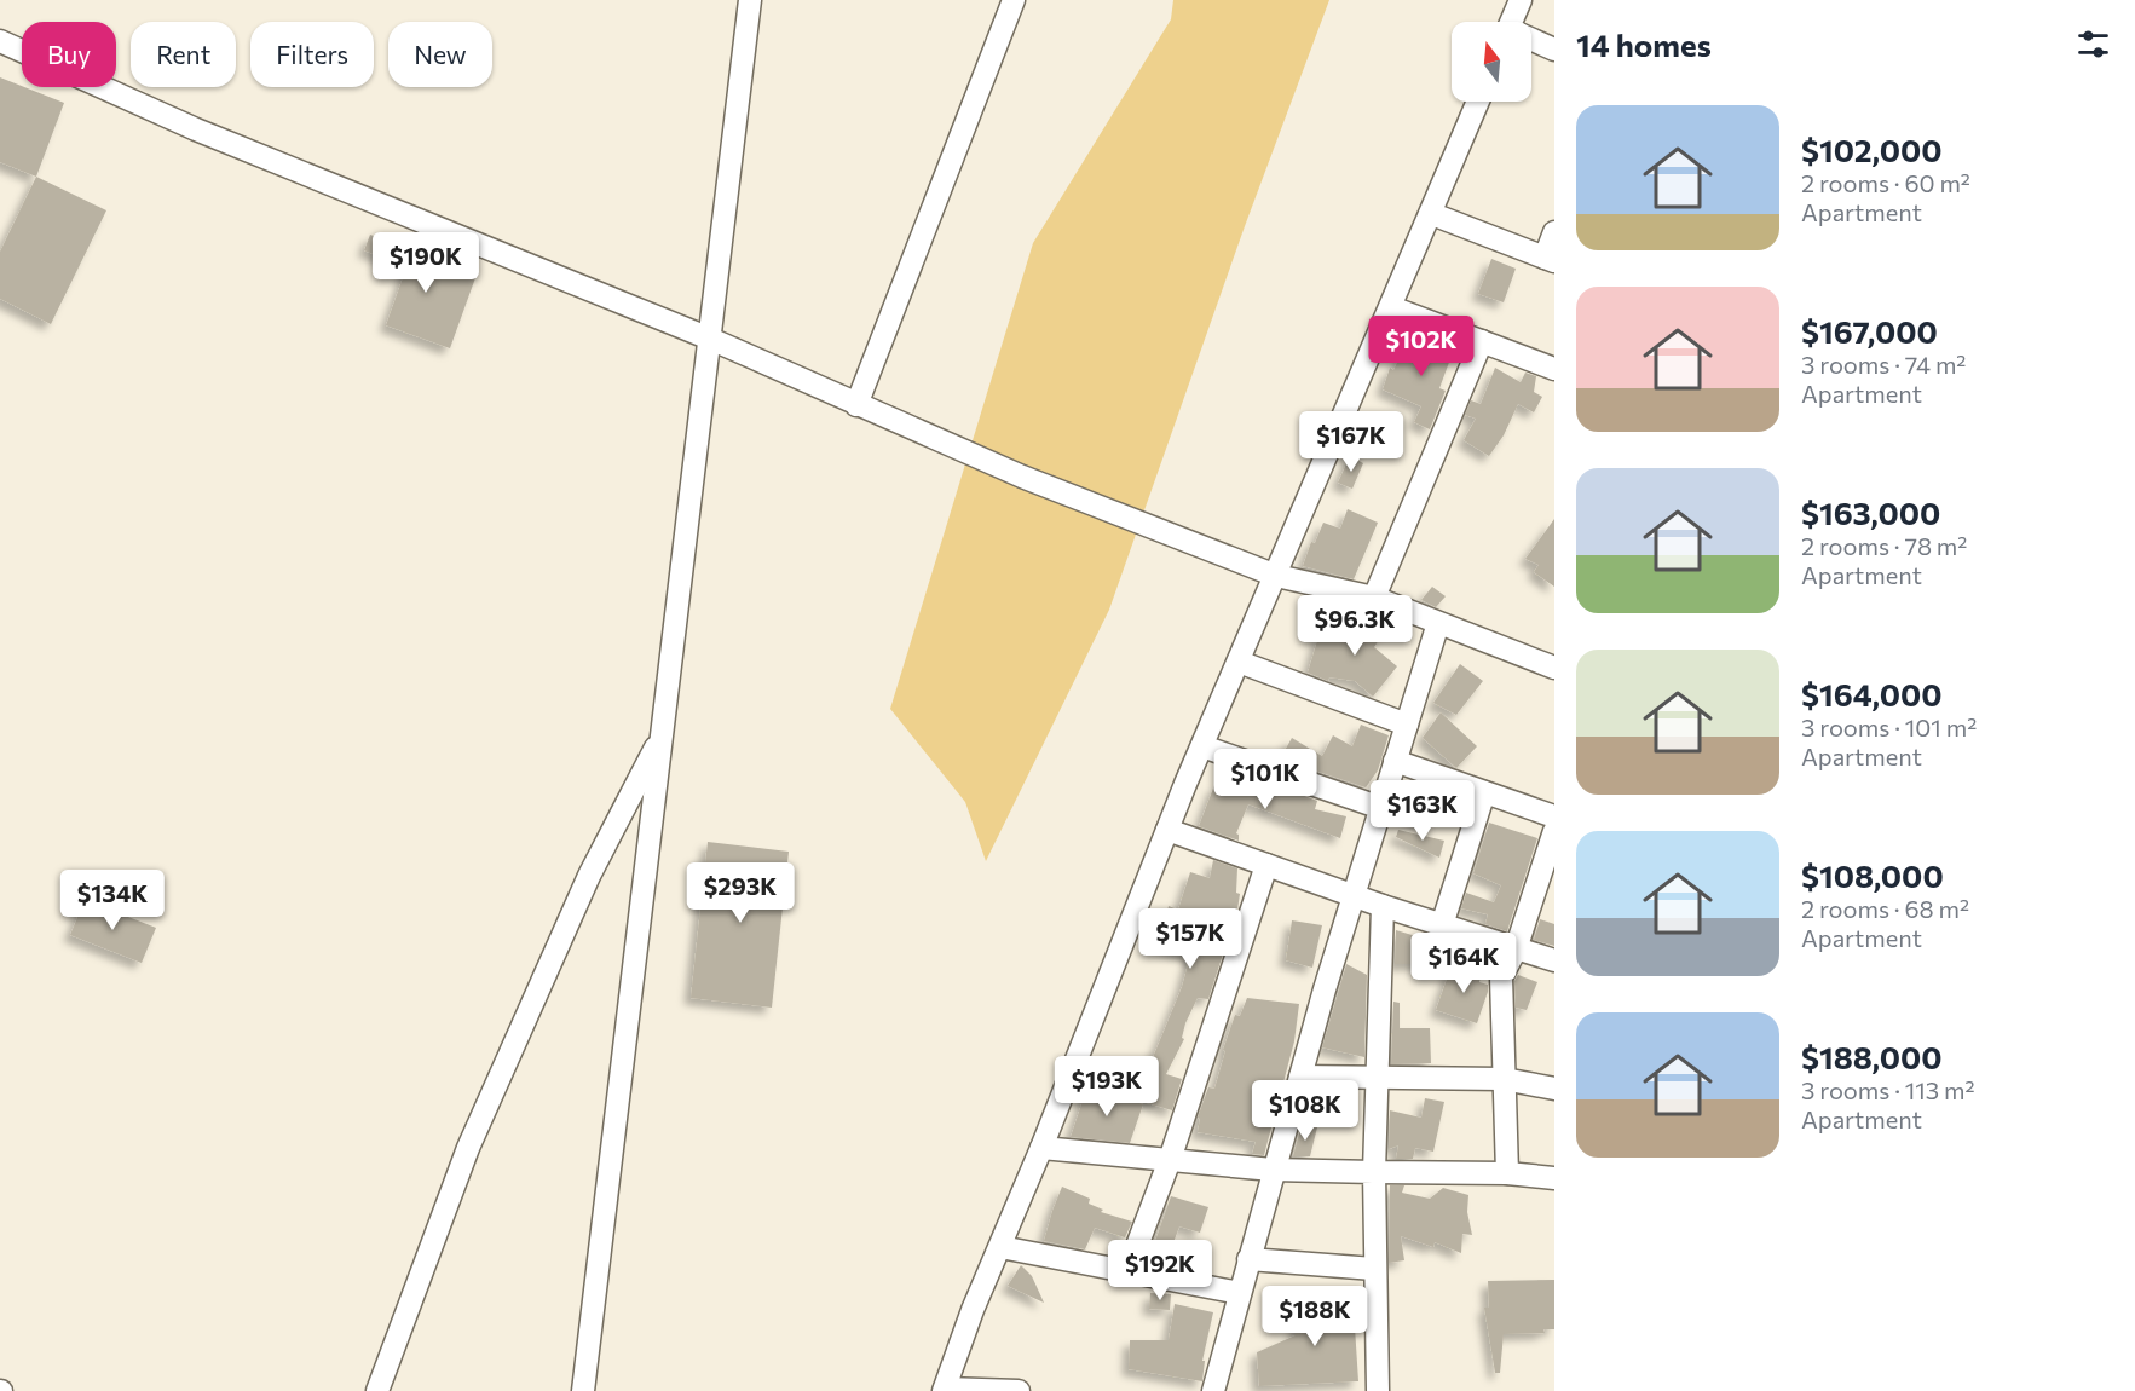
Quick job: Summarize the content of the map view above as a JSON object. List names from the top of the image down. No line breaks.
{"north":"top","page":{"heading":"14 homes","chip":["Buy","Rent","Filters","New"],"list":[{"name":"$102,000","note":"2 rooms · 60 m² · Apartment"},{"name":"$167,000","note":"3 rooms · 74 m² · Apartment"},{"name":"$163,000","note":"2 rooms · 78 m² · Apartment"},{"name":"$164,000","note":"3 rooms · 101 m² · Apartment"},{"name":"$108,000","note":"2 rooms · 68 m² · Apartment"},{"name":"$188,000","note":"3 rooms · 113 m² · Apartment"}],"price":["$190K","$102K","$167K","$96.3K","$101K","$163K","$293K","$134K","$157K","$164K","$193K","$108K","$192K","$188K"]}}
